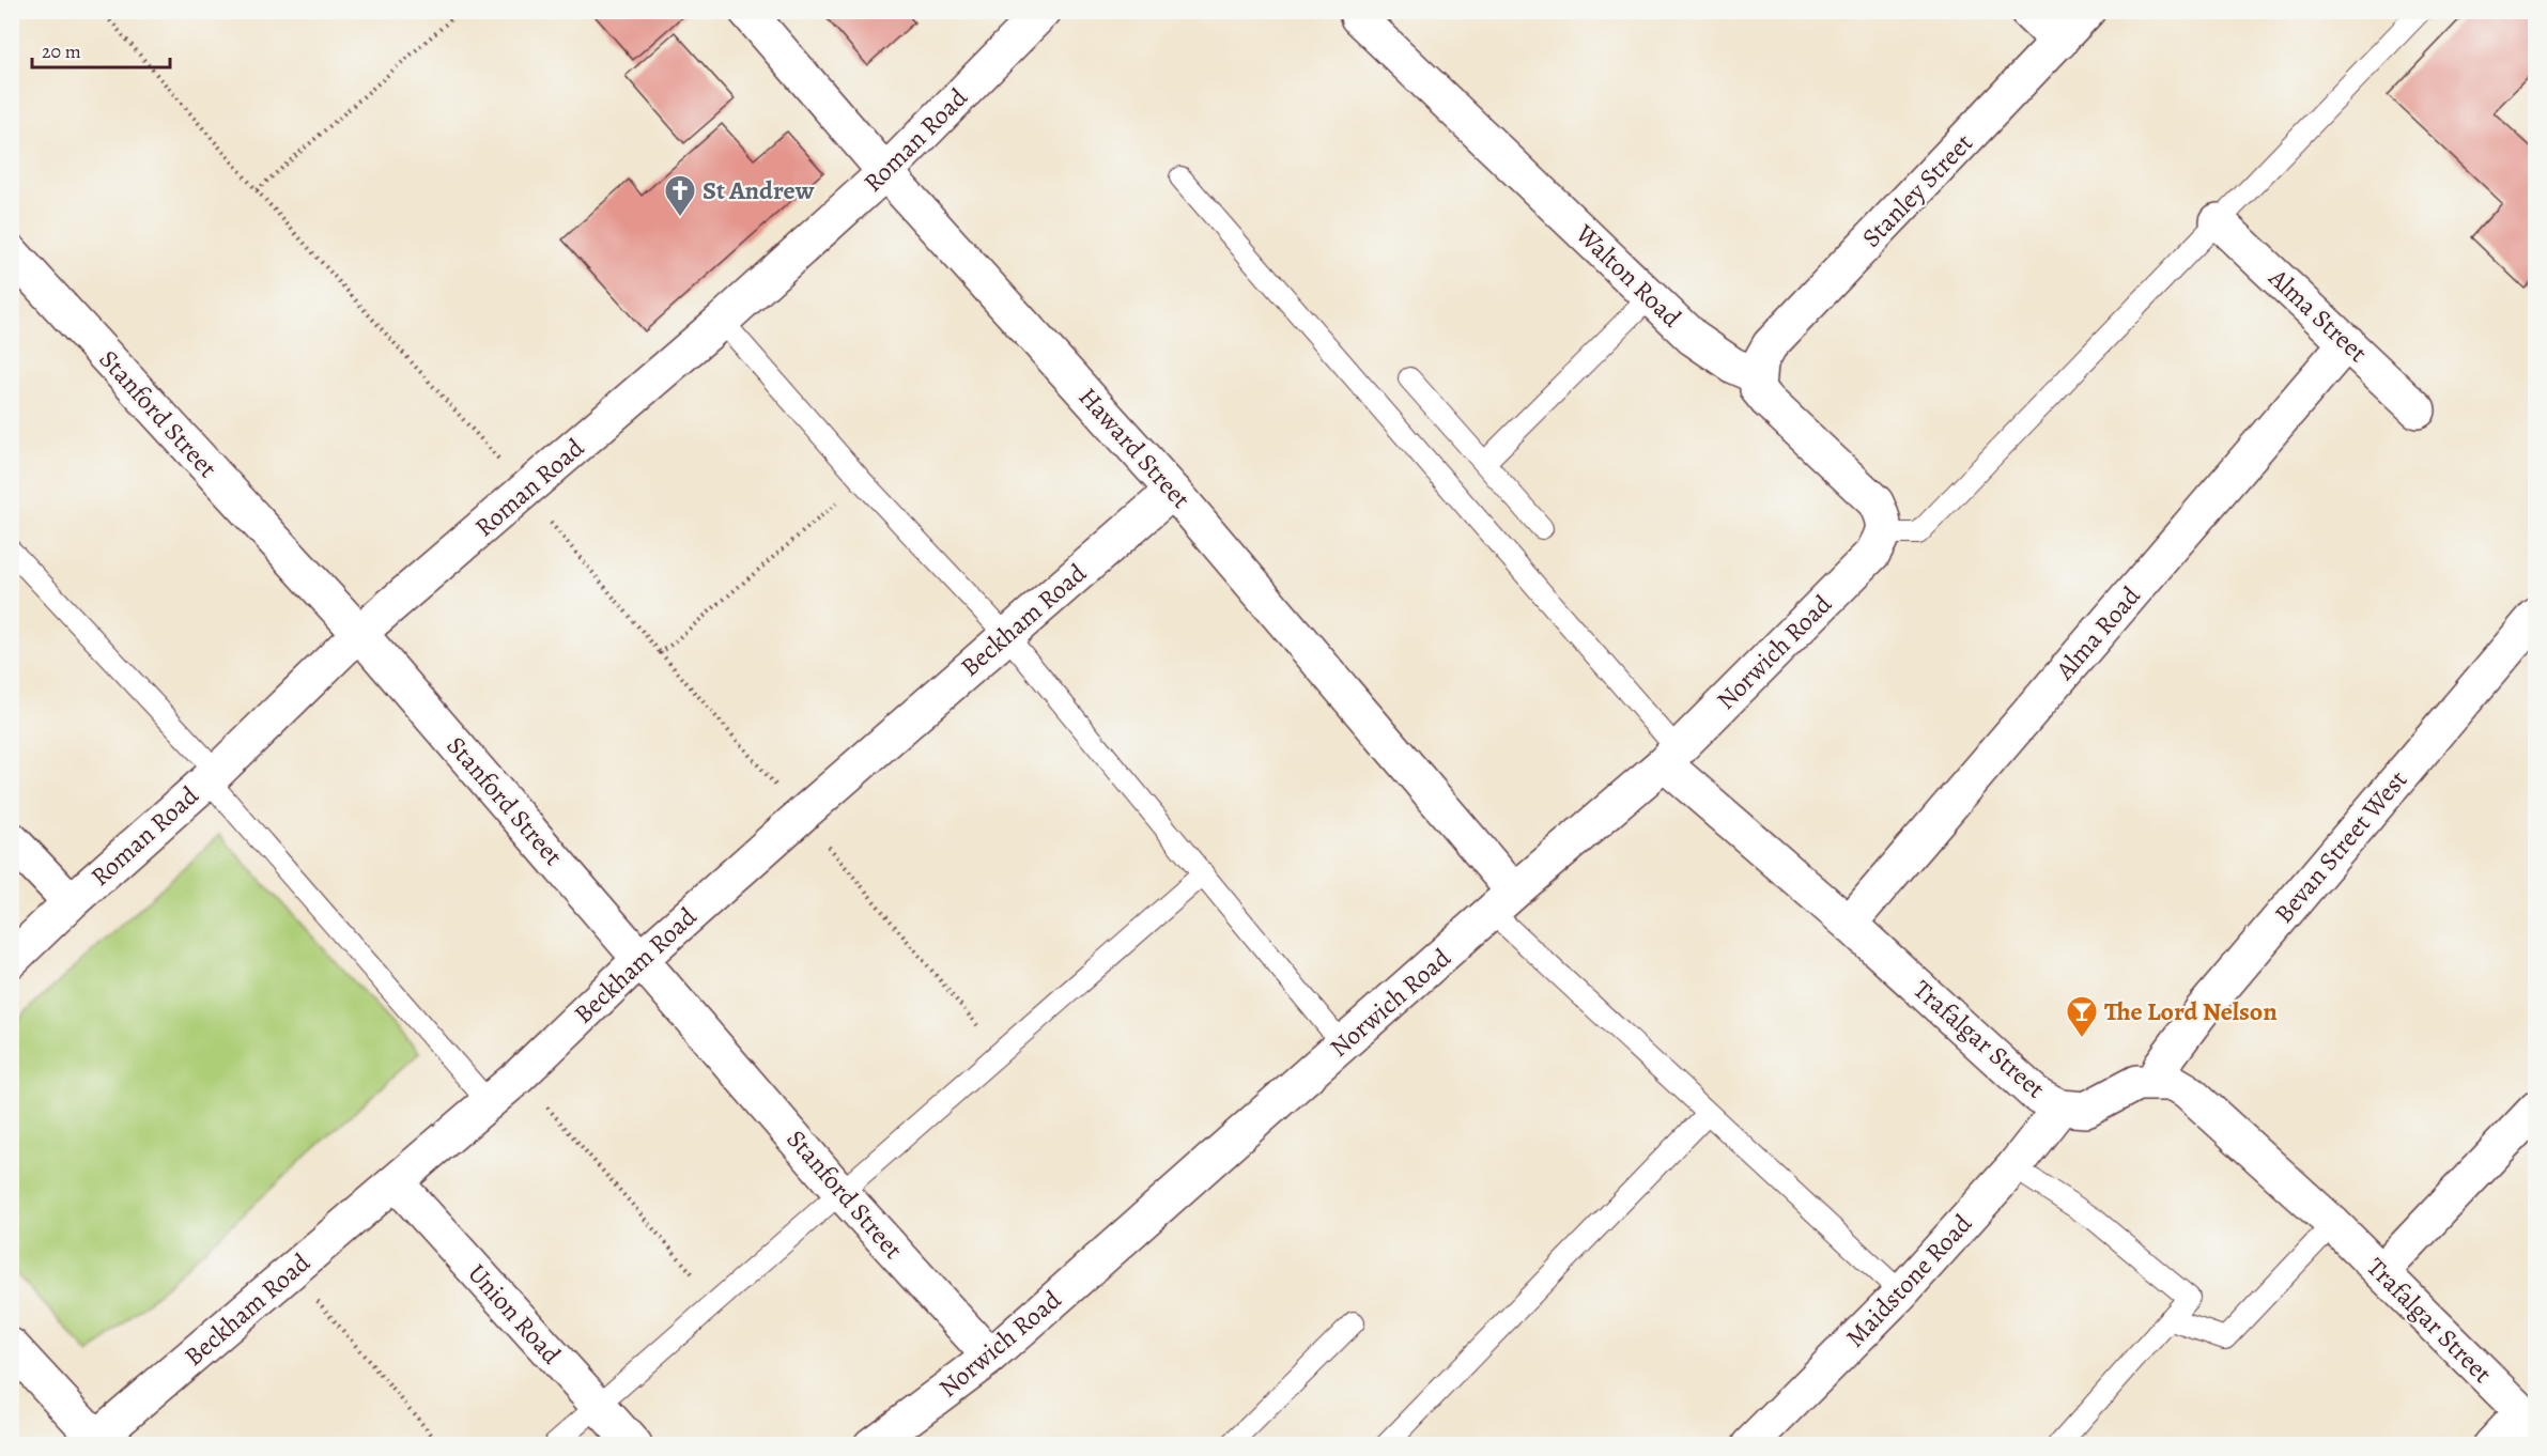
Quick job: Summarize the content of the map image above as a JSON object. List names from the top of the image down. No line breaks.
{"streets":{"street":["Roman Road","Stanley Street","Walton Road","Alma Street","Stanford Street","Haward Street","Beckham Road","Alma Road","Norwich Road","Bevan Street West","Trafalgar Street","Maidstone Road","Union Road"]},"crossings":[["Roman Road","Stanford Street"],["Roman Road","Haward Street"],["Stanley Street","Walton Road"],["Alma Street","Alma Road"],["Stanford Street","Beckham Road"],["Stanford Street","Norwich Road"],["Haward Street","Beckham Road"],["Haward Street","Norwich Road"],["Beckham Road","Union Road"],["Alma Road","Trafalgar Street"],["Norwich Road","Trafalgar Street"],["Bevan Street West","Trafalgar Street"],["Trafalgar Street","Maidstone Road"]],"places":{"church":["St Andrew"],"bar":["The Lord Nelson"]},"scale_bar":"20 m"}
